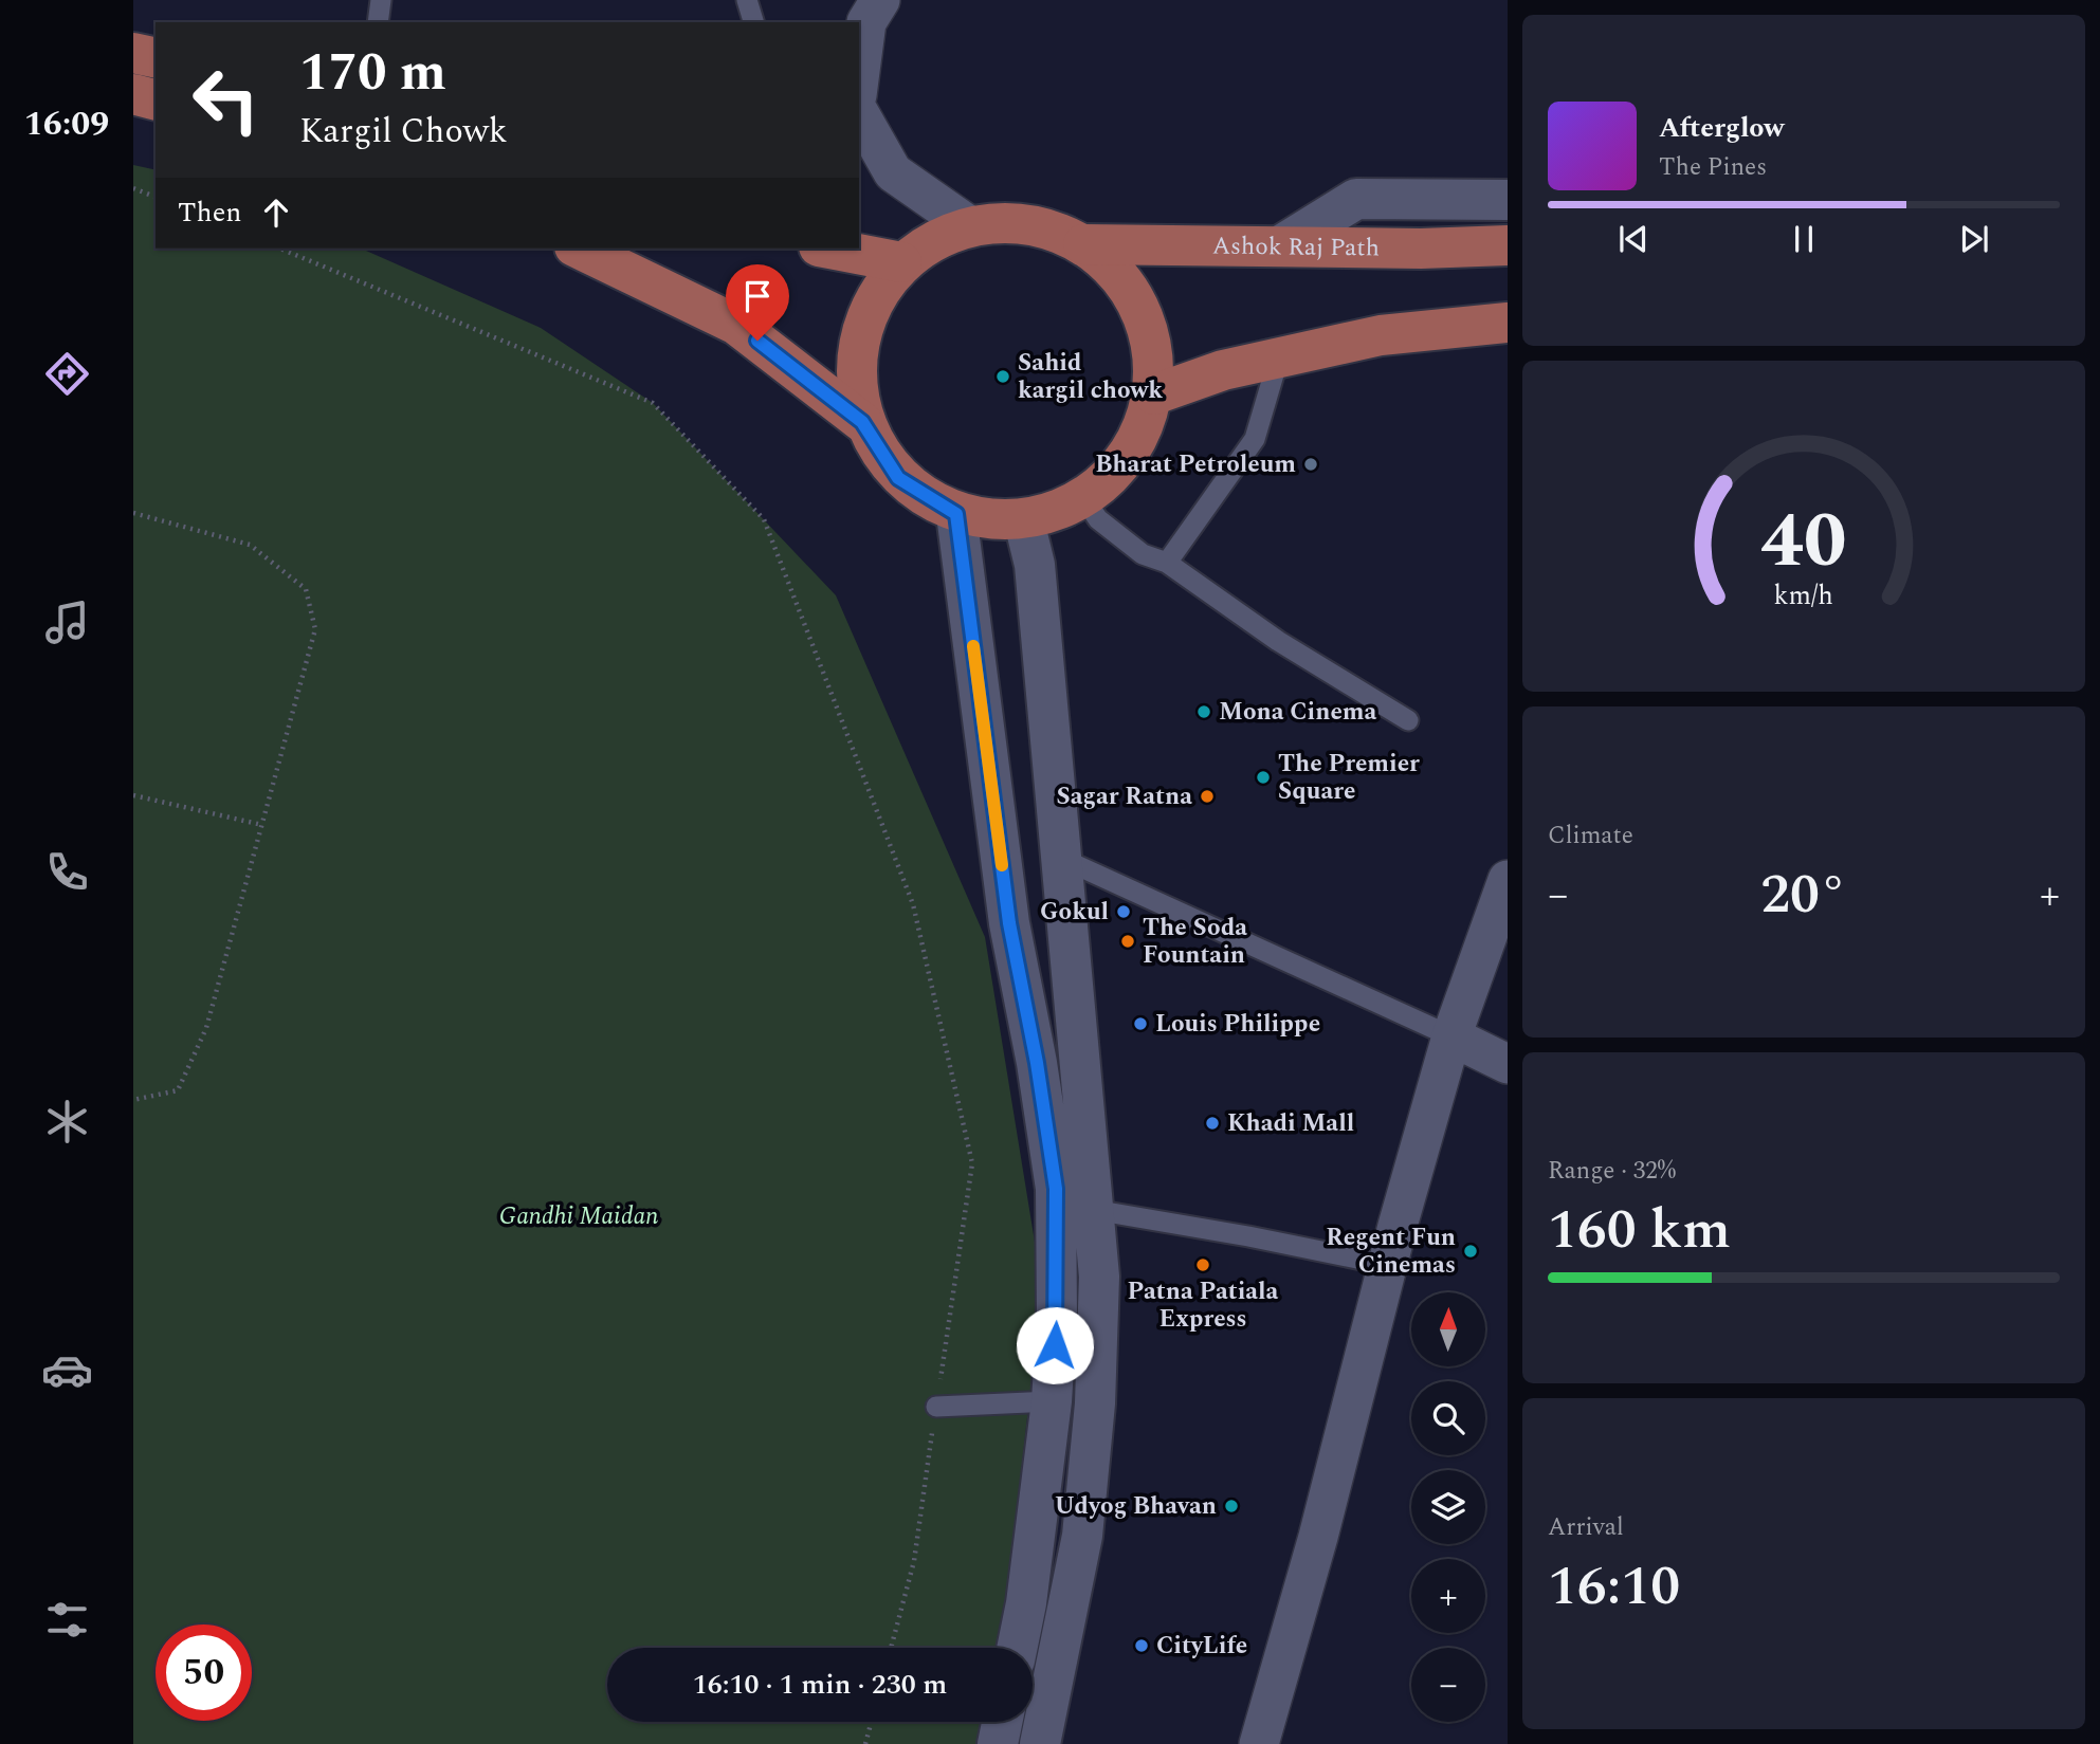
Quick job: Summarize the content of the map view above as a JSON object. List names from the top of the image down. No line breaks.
{"streets":{"main road":["Ashok Raj Path"]},"parks":["Gandhi Maidan"],"places":["Sahid kargil chowk","Bharat Petroleum","Mona Cinema","The Premier Square","Sagar Ratna","Gokul","The Soda Fountain","Louis Philippe","Khadi Mall","Regent Fun Cinemas","Patna Patiala Express","Udyog Bhavan","CityLife"],"north":"top","page":{"tabs":"16:09","turn":["170 m","Kargil Chowk"],"song":["Afterglow","The Pines"],"then":"Then","tile":["Climate",["Range · 32%","160 km"],["Arrival","16:10"]],"heat":["−","20°","+"],"map_buttons":["+","−"],"limit":"50","trip":"16:10 · 1 min · 230 m","gauge":["40","km/h"]}}
